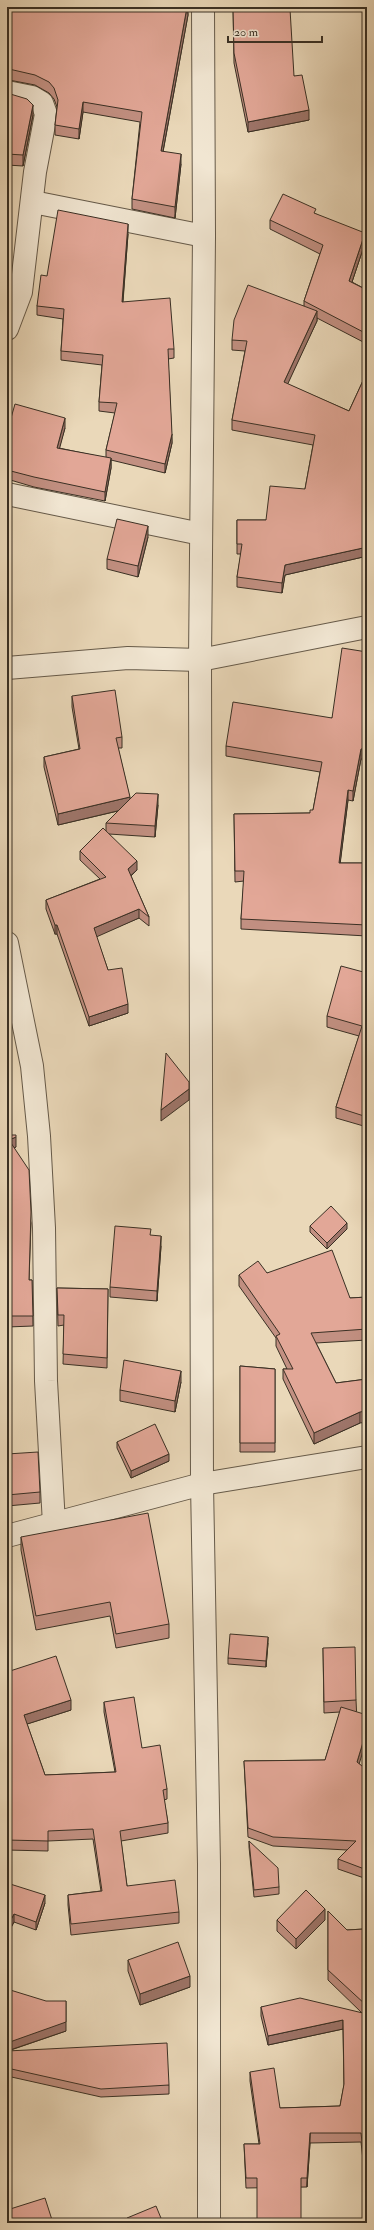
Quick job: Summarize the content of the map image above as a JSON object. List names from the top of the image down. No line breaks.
{"scale_bar":"20 m"}
